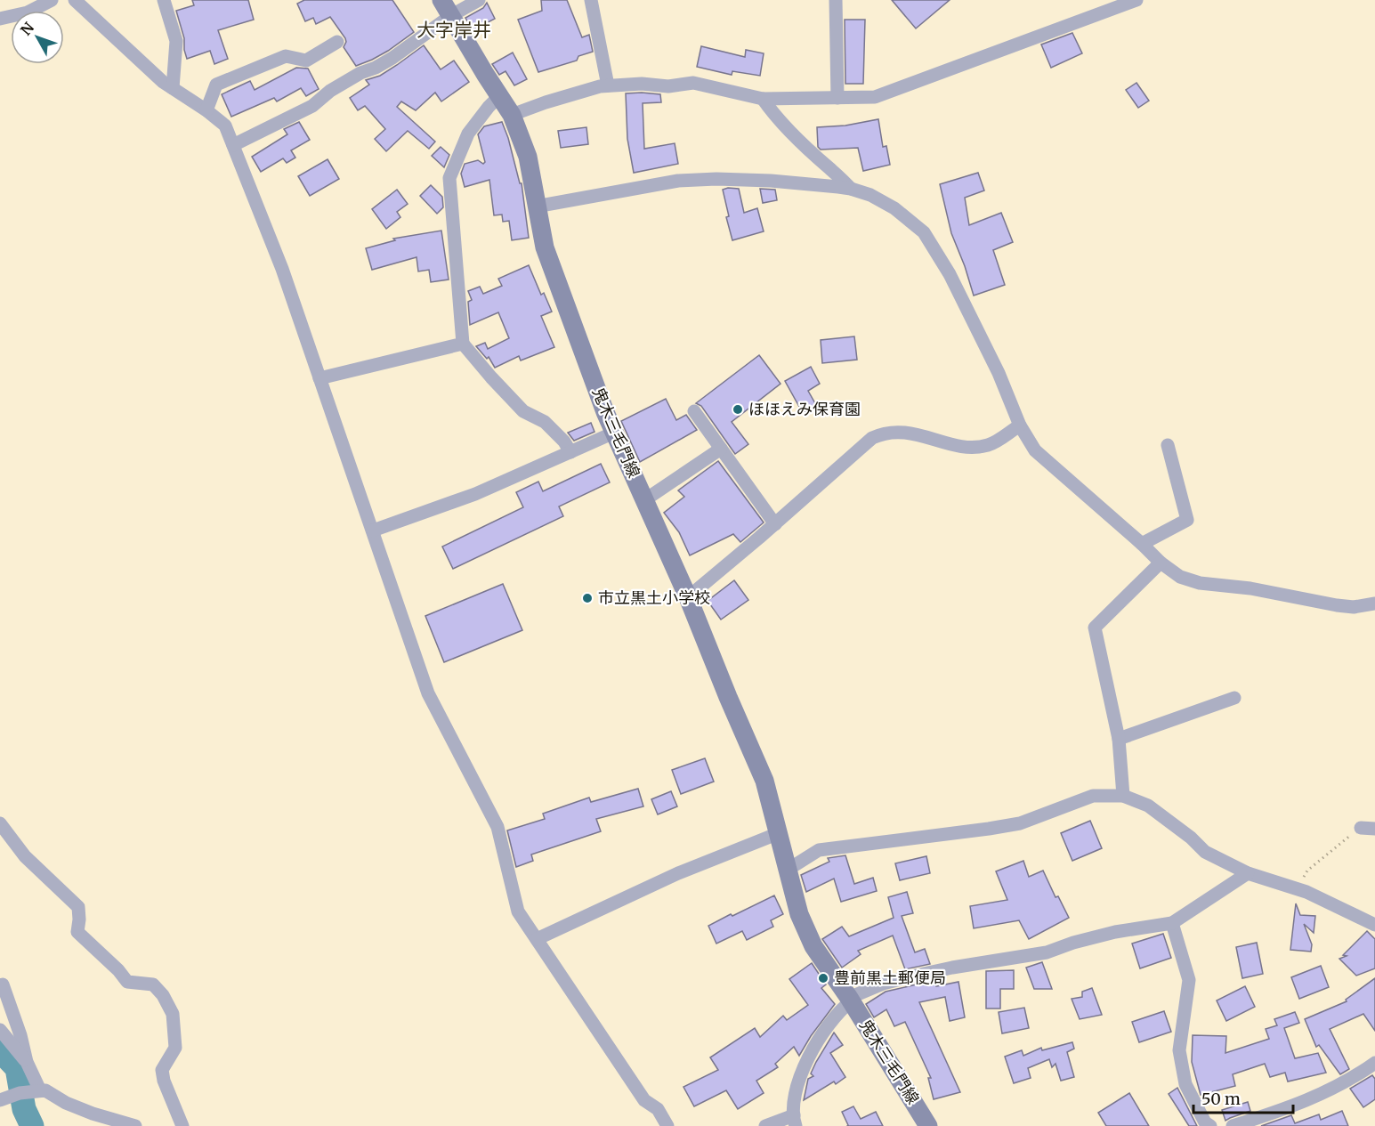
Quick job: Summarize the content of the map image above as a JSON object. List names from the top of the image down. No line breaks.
{"streets":{"main road":["鬼木三毛門線"]},"districts":["大字岸井"],"places":["ほほえみ保育園","市立黒土小学校","豊前黒土郵便局"],"scale_bar":"50 m","north":"top left"}
